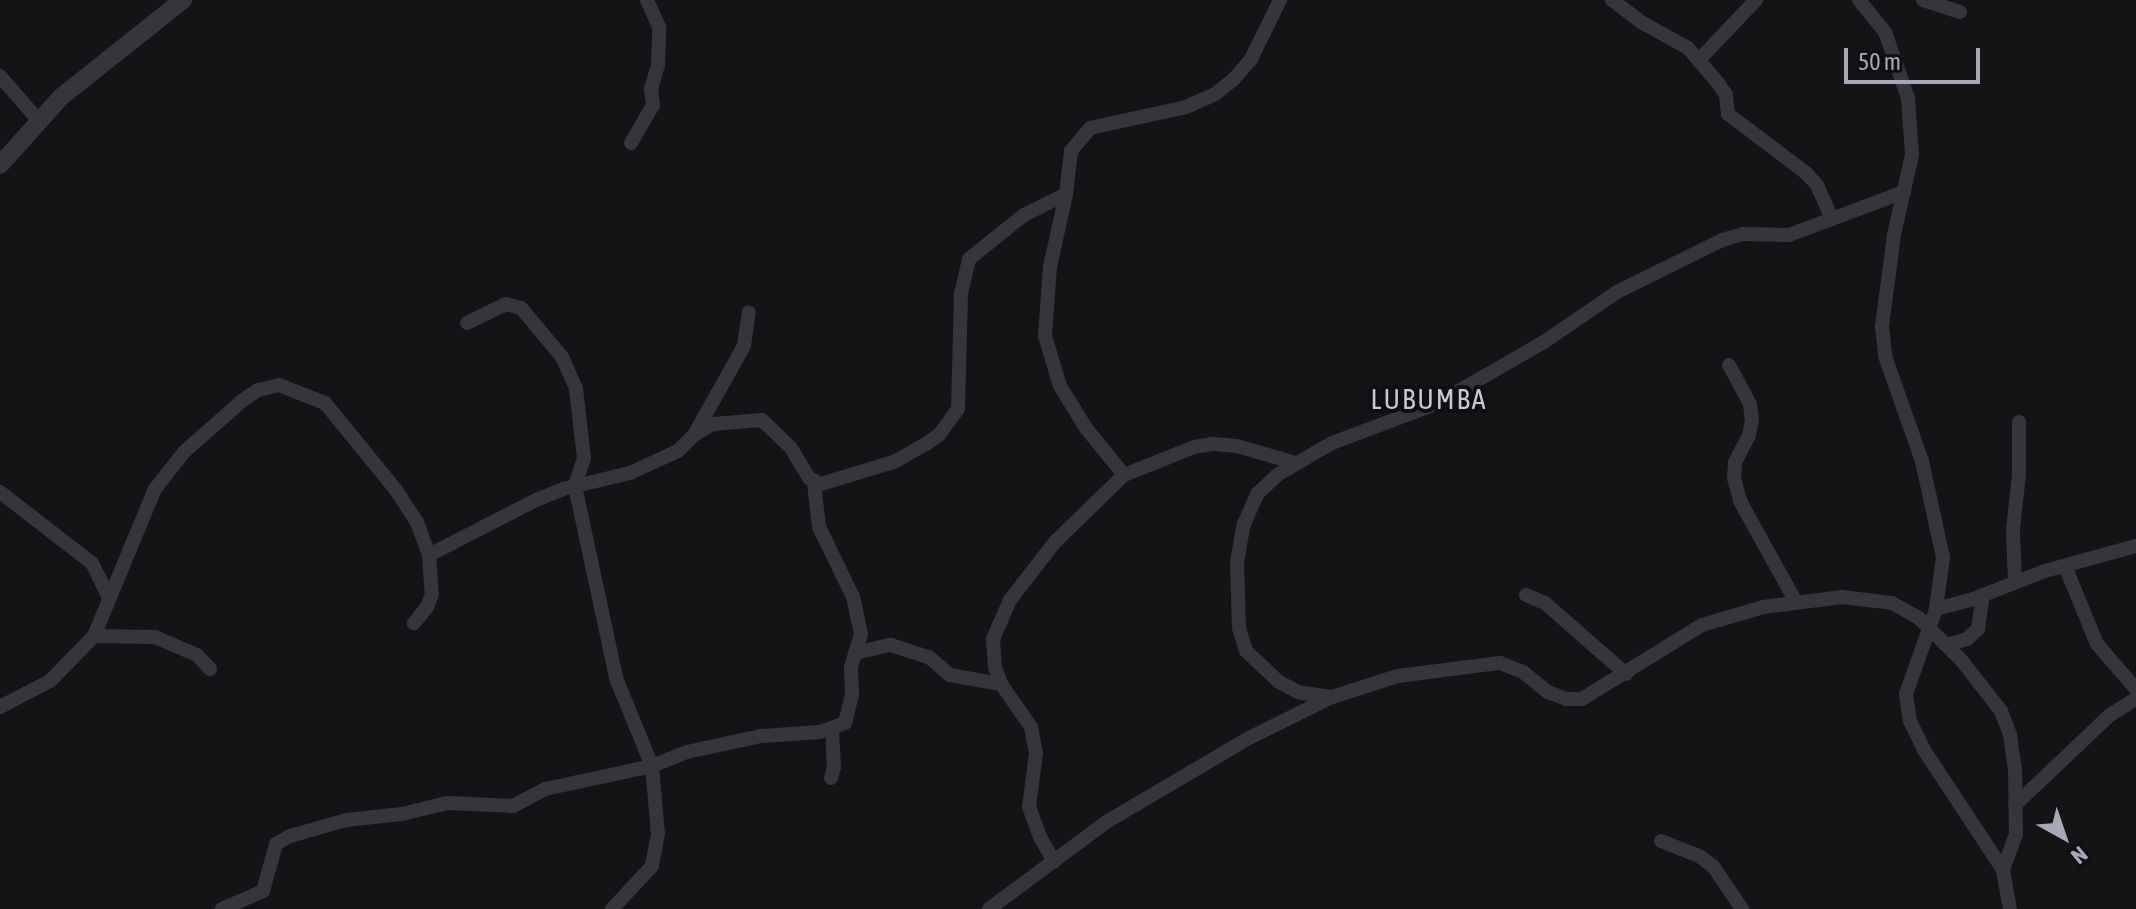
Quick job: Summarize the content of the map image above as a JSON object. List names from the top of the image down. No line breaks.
{"districts":["LUBUMBA"],"scale_bar":"50 m","north":"bottom right"}
